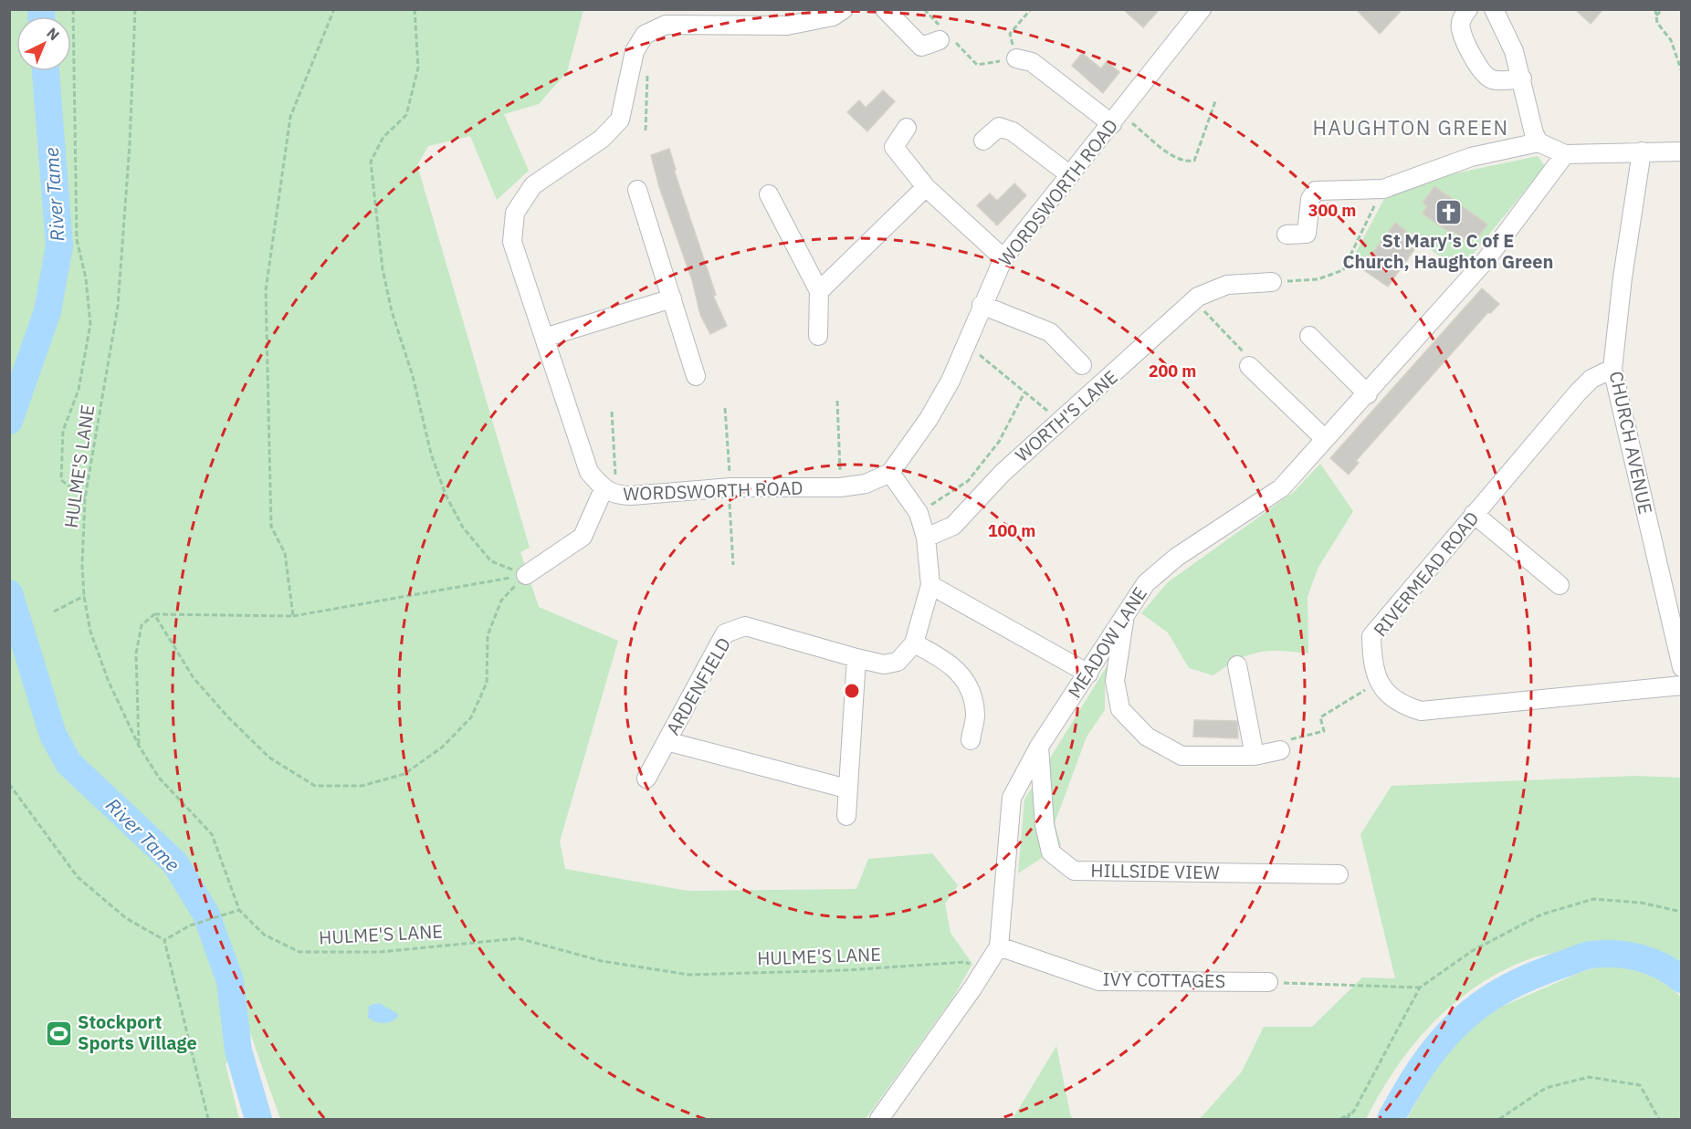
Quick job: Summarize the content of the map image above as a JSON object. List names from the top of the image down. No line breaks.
{"streets":{"street":["WORDSWORTH ROAD","WORTH'S LANE","CHURCH AVENUE","RIVERMEAD ROAD","MEADOW LANE","ARDENFIELD","HILLSIDE VIEW","IVY COTTAGES"],"path":["HULME'S LANE"]},"crossings":[["CHURCH AVENUE","RIVERMEAD ROAD"],["HULME'S LANE","MEADOW LANE"],["MEADOW LANE","HILLSIDE VIEW"],["MEADOW LANE","IVY COTTAGES"]],"districts":["HAUGHTON GREEN"],"water":["River Tame"],"places":{"church":["St Mary's C of E Church, Haughton Green"],"sports":["Stockport Sports Village"]},"north":"top right","rings":["300 m","200 m","100 m"]}
